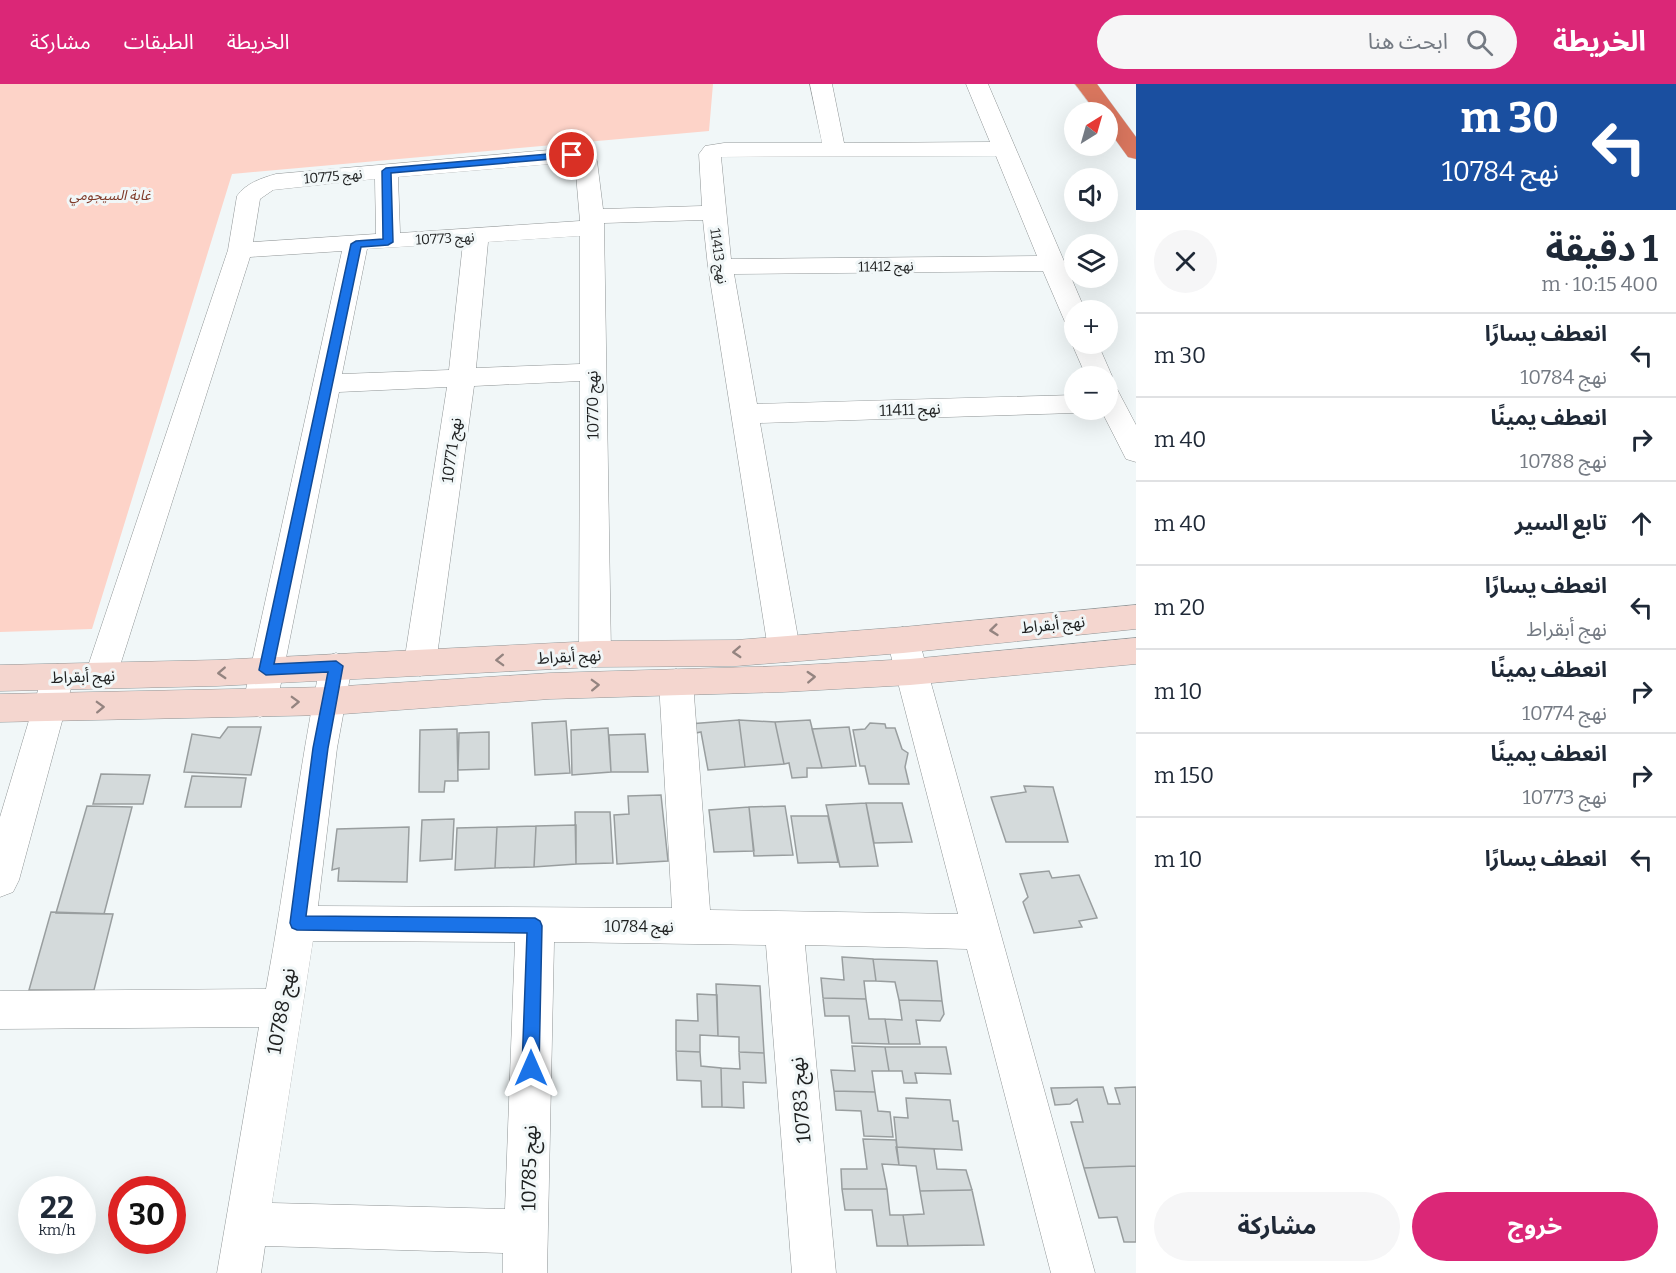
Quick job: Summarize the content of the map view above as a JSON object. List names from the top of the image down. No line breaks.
{"streets":{"street":["نهج 10775","نهج 10773","نهج 11413","نهج 11412","نهج 10770","نهج 11411","نهج 10771","نهج أبقراط","نهج 10784","نهج 10788","نهج 10783","نهج 10785"]},"crossings":[["نهج 10775","نهج 10773"],["نهج 10775","نهج 10770"],["نهج 10775","نهج أبقراط"],["نهج 10773","نهج 11413"],["نهج 10773","نهج 10770"],["نهج 10773","نهج 10771"],["نهج 11413","نهج 11412"],["نهج 11413","نهج 11411"],["نهج 11413","نهج أبقراط"],["نهج 10770","نهج أبقراط"],["نهج 10771","نهج أبقراط"],["نهج أبقراط","نهج 10788"],["نهج 10784","نهج 10788"],["نهج 10784","نهج 10783"],["نهج 10784","نهج 10785"],["نهج 10788","نهج 10785"]],"parks":["غابة السيجومي"],"north":"top right","page":{"header":"الخريطة","search":"ابحث هنا","nav":["الخريطة","الطبقات","مشاركة"],"turn":["30 m","نهج 10784"],"map_buttons":["+","−"],"heading":["1 دقيقة","400 m · 10:15"],"list":[{"name":"انعطف يسارًا","note":"نهج 10784","value":"30 m"},{"name":"انعطف يمينًا","note":"نهج 10788","value":"40 m"},{"name":"تابع السير","value":"40 m"},{"name":"انعطف يسارًا","note":"نهج أبقراط","value":"20 m"},{"name":"انعطف يمينًا","note":"نهج 10774","value":"10 m"},{"name":"انعطف يمينًا","note":"نهج 10773","value":"150 m"},{"name":"انعطف يسارًا","value":"10 m"}],"speed":"22 km/h","limit":"30","buttons":["خروج","مشاركة"]}}
